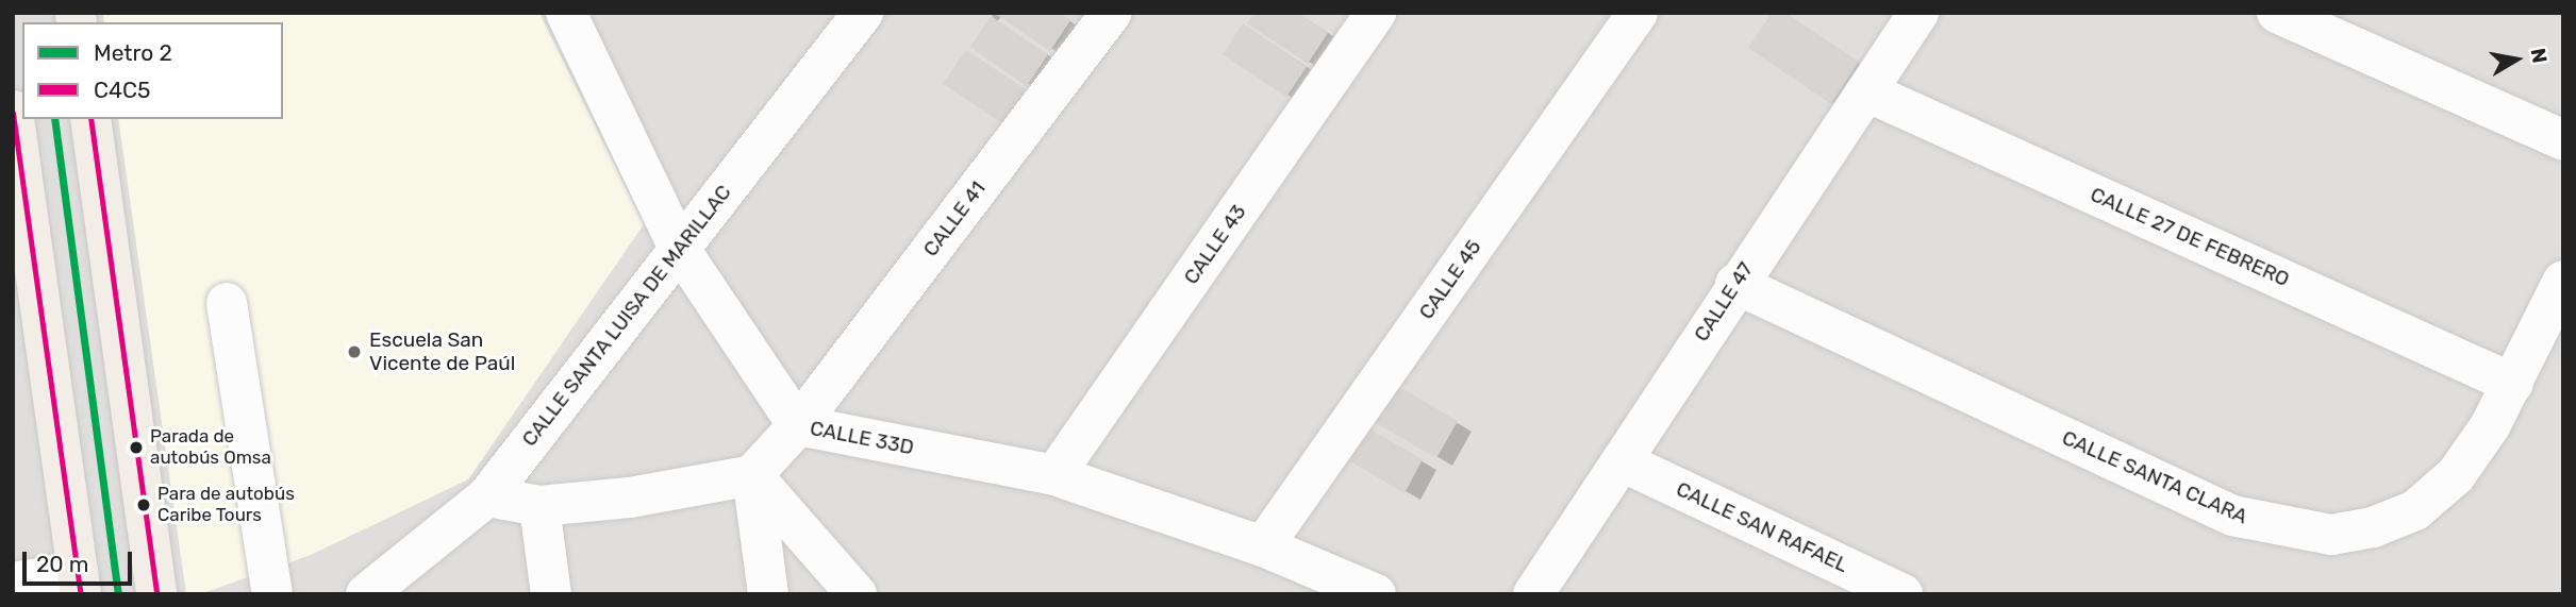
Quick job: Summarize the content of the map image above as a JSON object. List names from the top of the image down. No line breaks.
{"streets":{"street":["CALLE 41","CALLE 27 DE FEBRERO","CALLE 43","CALLE 45","CALLE 47","CALLE SANTA LUISA DE MARILLAC","CALLE 33D","CALLE SANTA CLARA","CALLE SAN RAFAEL"]},"crossings":[["CALLE 41","CALLE 33D"],["CALLE 27 DE FEBRERO","CALLE 47"],["CALLE 27 DE FEBRERO","CALLE SANTA CLARA"],["CALLE 43","CALLE 33D"],["CALLE 45","CALLE 33D"],["CALLE 47","CALLE SANTA CLARA"],["CALLE 47","CALLE SAN RAFAEL"],["CALLE SANTA LUISA DE MARILLAC","CALLE 33D"]],"places":["Escuela San Vicente de Paúl","Parada de autobús Omsa","Para de autobús Caribe Tours"],"lines":["transit line C4C5","metro line 2"],"legend":["Metro 2","C4C5"],"scale_bar":"20 m","north":"right"}
